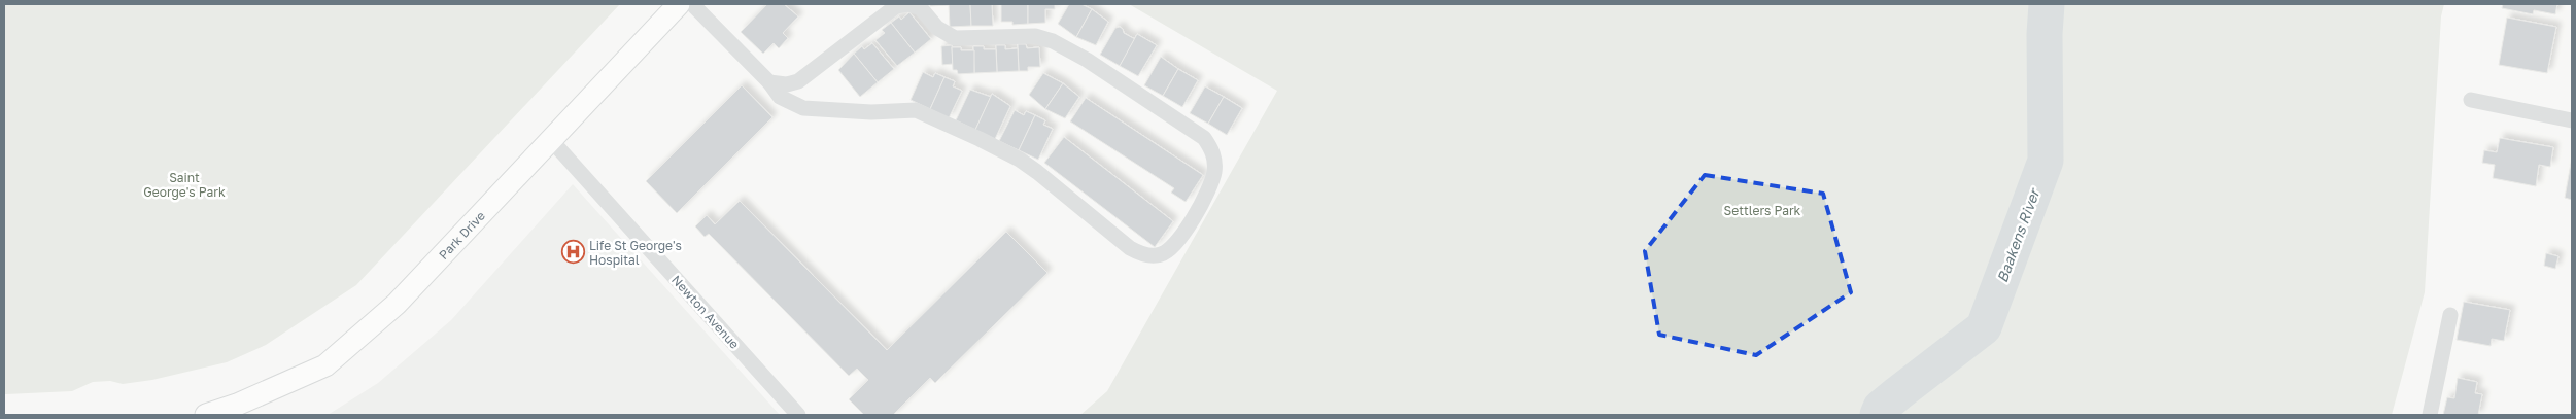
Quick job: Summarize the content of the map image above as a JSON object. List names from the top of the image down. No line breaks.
{"streets":{"street":["Park Drive","Newton Avenue"]},"crossings":[["Park Drive","Newton Avenue"]],"water":["Baakens River"],"parks":["Saint George's Park","Settlers Park"],"places":{"hospital":["Life St George's Hospital"]}}
